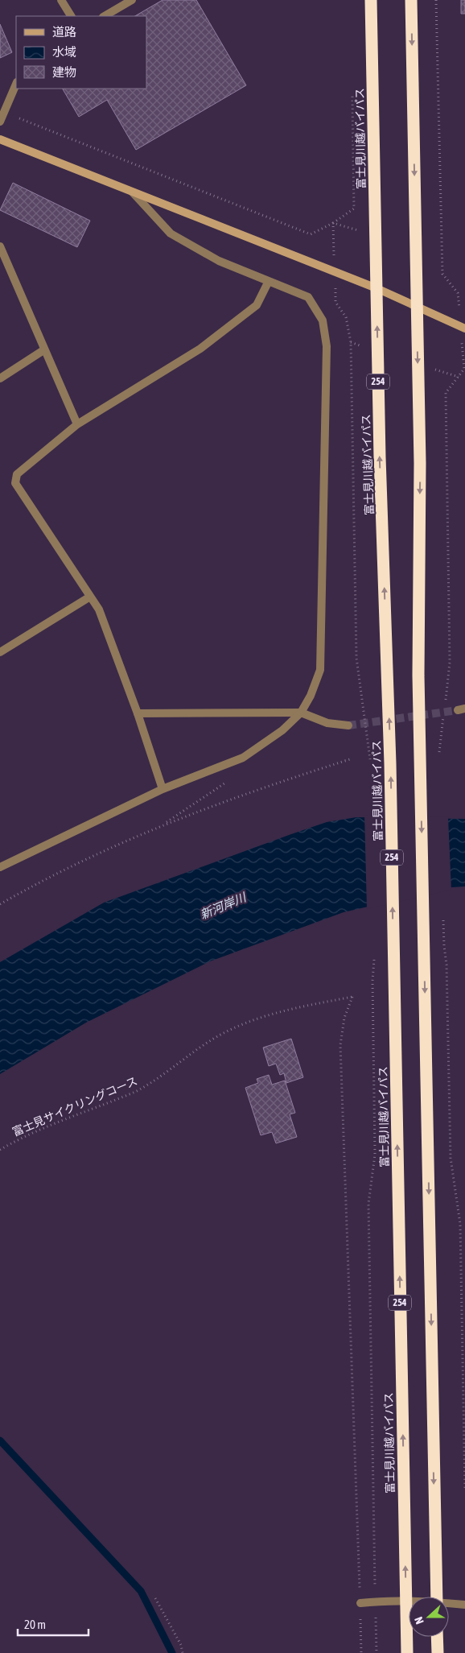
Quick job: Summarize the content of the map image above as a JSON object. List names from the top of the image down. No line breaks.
{"streets":{"highway":["富士見川越バイパス","254"],"path":["富士見サイクリングコース"]},"water":["新河岸川"],"legend":["道路","水域","建物"],"scale_bar":"20 m","north":"left"}
